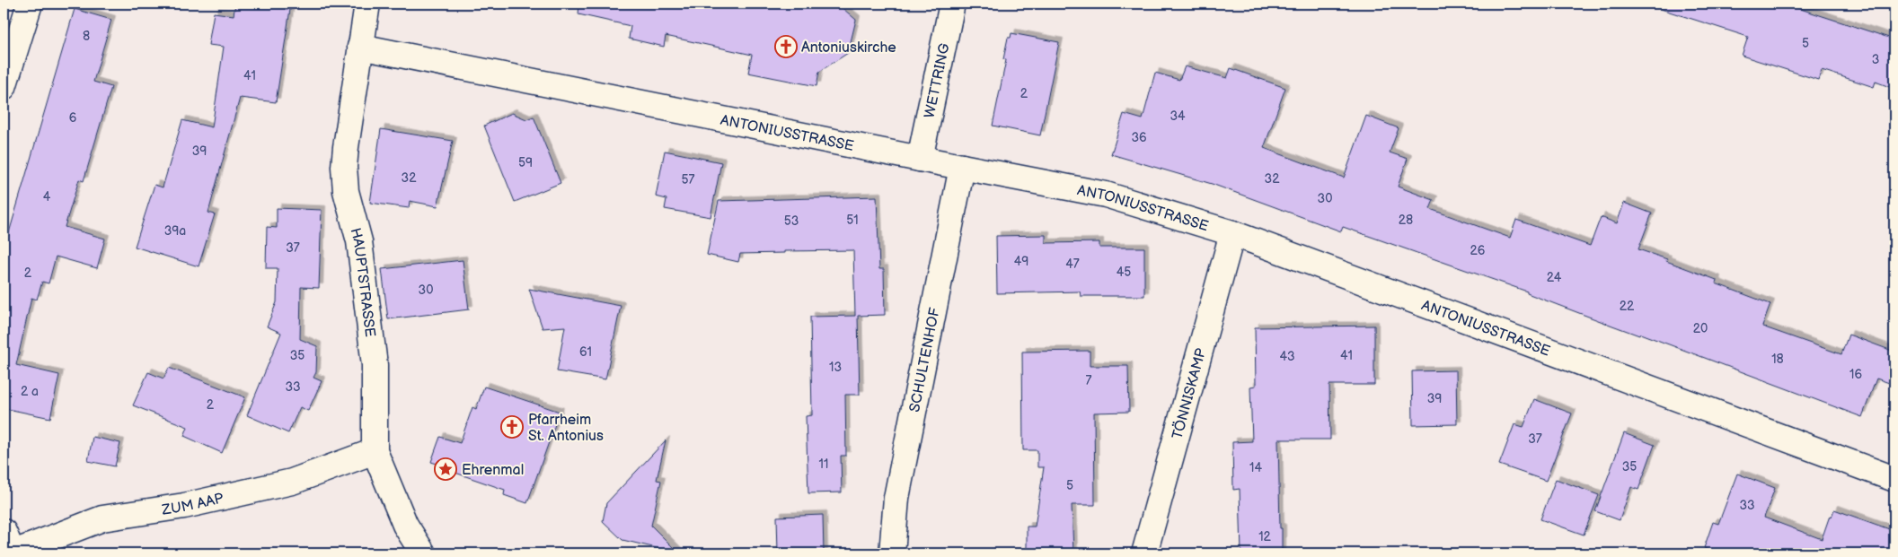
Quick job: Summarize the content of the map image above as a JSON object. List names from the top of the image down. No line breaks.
{"streets":{"street":["WETTRING","ANTONIUSSTRASSE","HAUPTSTRASSE","SCHULTENHOF","TÖNNISKAMP","ZUM AAP"]},"crossings":[["WETTRING","ANTONIUSSTRASSE"],["ANTONIUSSTRASSE","HAUPTSTRASSE"],["ANTONIUSSTRASSE","SCHULTENHOF"],["ANTONIUSSTRASSE","TÖNNISKAMP"],["HAUPTSTRASSE","ZUM AAP"]],"places":{"church":["Antoniuskirche","Pfarrheim St. Antonius"],"place":["Ehrenmal"]},"house_numbers":["8","5","3","41","2","34","6","36","39","59","32","32","57","4","30","51","28","53","39a","37","26","49","47","45","2","24","30","22","20","61","35","41","43","18","13","16","7","33","2 a","39","2","37","11","35","14","5","33","12"]}
